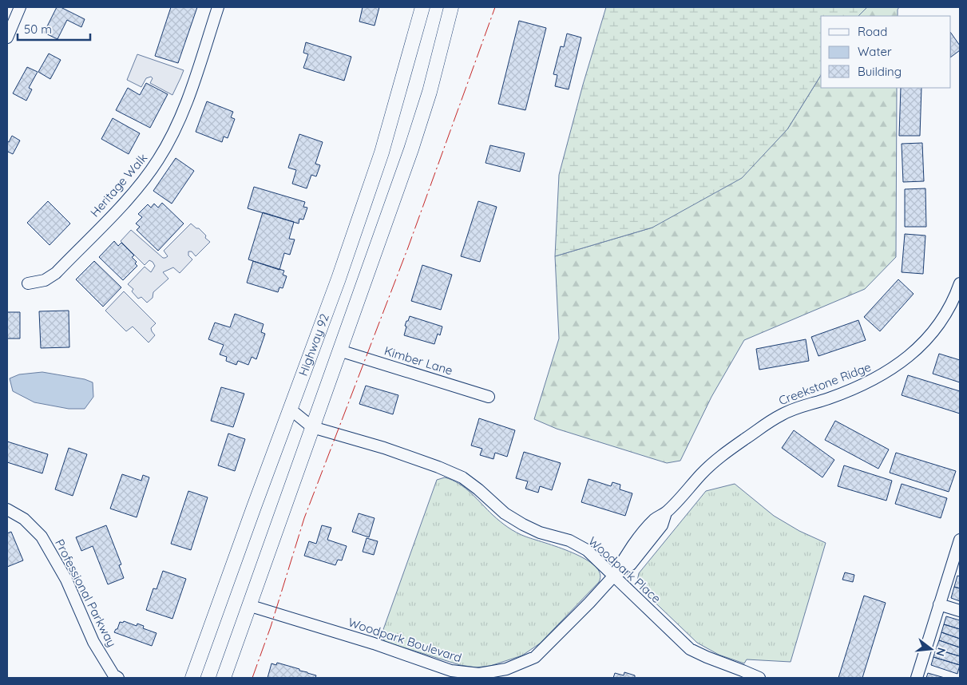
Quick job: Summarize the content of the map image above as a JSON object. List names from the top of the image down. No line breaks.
{"streets":{"main road":["Highway 92"],"street":["Heritage Walk","Kimber Lane","Creekstone Ridge","Woodpark Place","Professional Parkway","Woodpark Boulevard"]},"crossings":[["Highway 92","Woodpark Place"],["Creekstone Ridge","Woodpark Place"],["Creekstone Ridge","Woodpark Boulevard"],["Woodpark Place","Woodpark Boulevard"]],"legend":["Road","Water","Building"],"scale_bar":"50 m","north":"right"}
